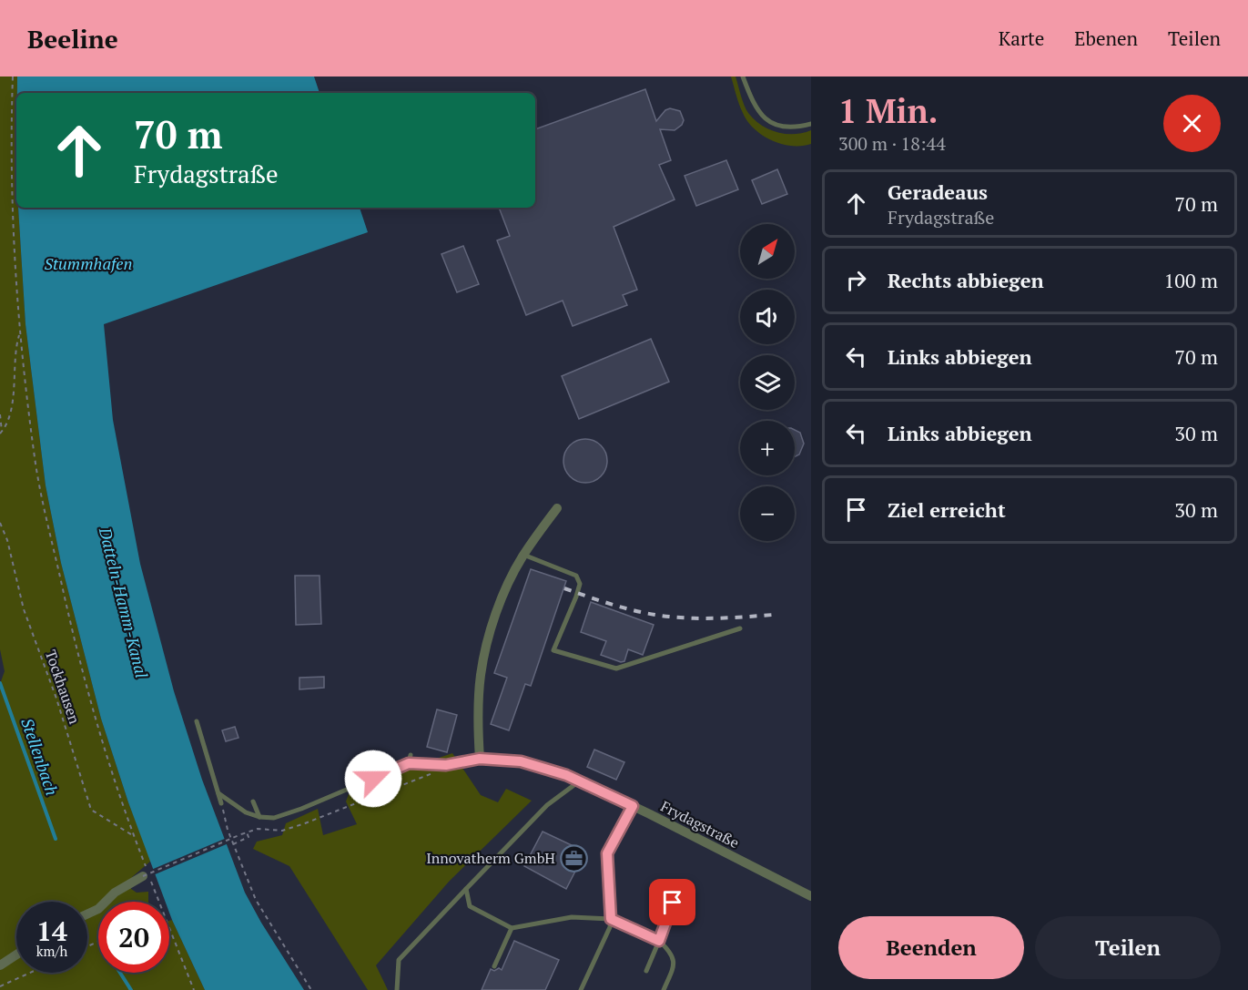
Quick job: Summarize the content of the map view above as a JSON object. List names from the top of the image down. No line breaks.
{"streets":{"street":["Frydagstraße"],"path":["Tockhausen"]},"water":["Stummhafen","Datteln-Hamm-Kanal","Stellenbach"],"places":{"office":["Innovatherm GmbH"]},"north":"top right","page":{"header":"Beeline","nav":["Karte","Ebenen","Teilen"],"heading":["1 Min.","300 m · 18:44"],"turn":["70 m","Frydagstraße"],"list":[{"name":"Geradeaus","note":"Frydagstraße","value":"70 m"},{"name":"Rechts abbiegen","value":"100 m"},{"name":"Links abbiegen","value":"70 m"},{"name":"Links abbiegen","value":"30 m"},{"name":"Ziel erreicht","value":"30 m"}],"map_buttons":["+","−"],"speed":"14 km/h","limit":"20","buttons":["Beenden","Teilen"]}}
